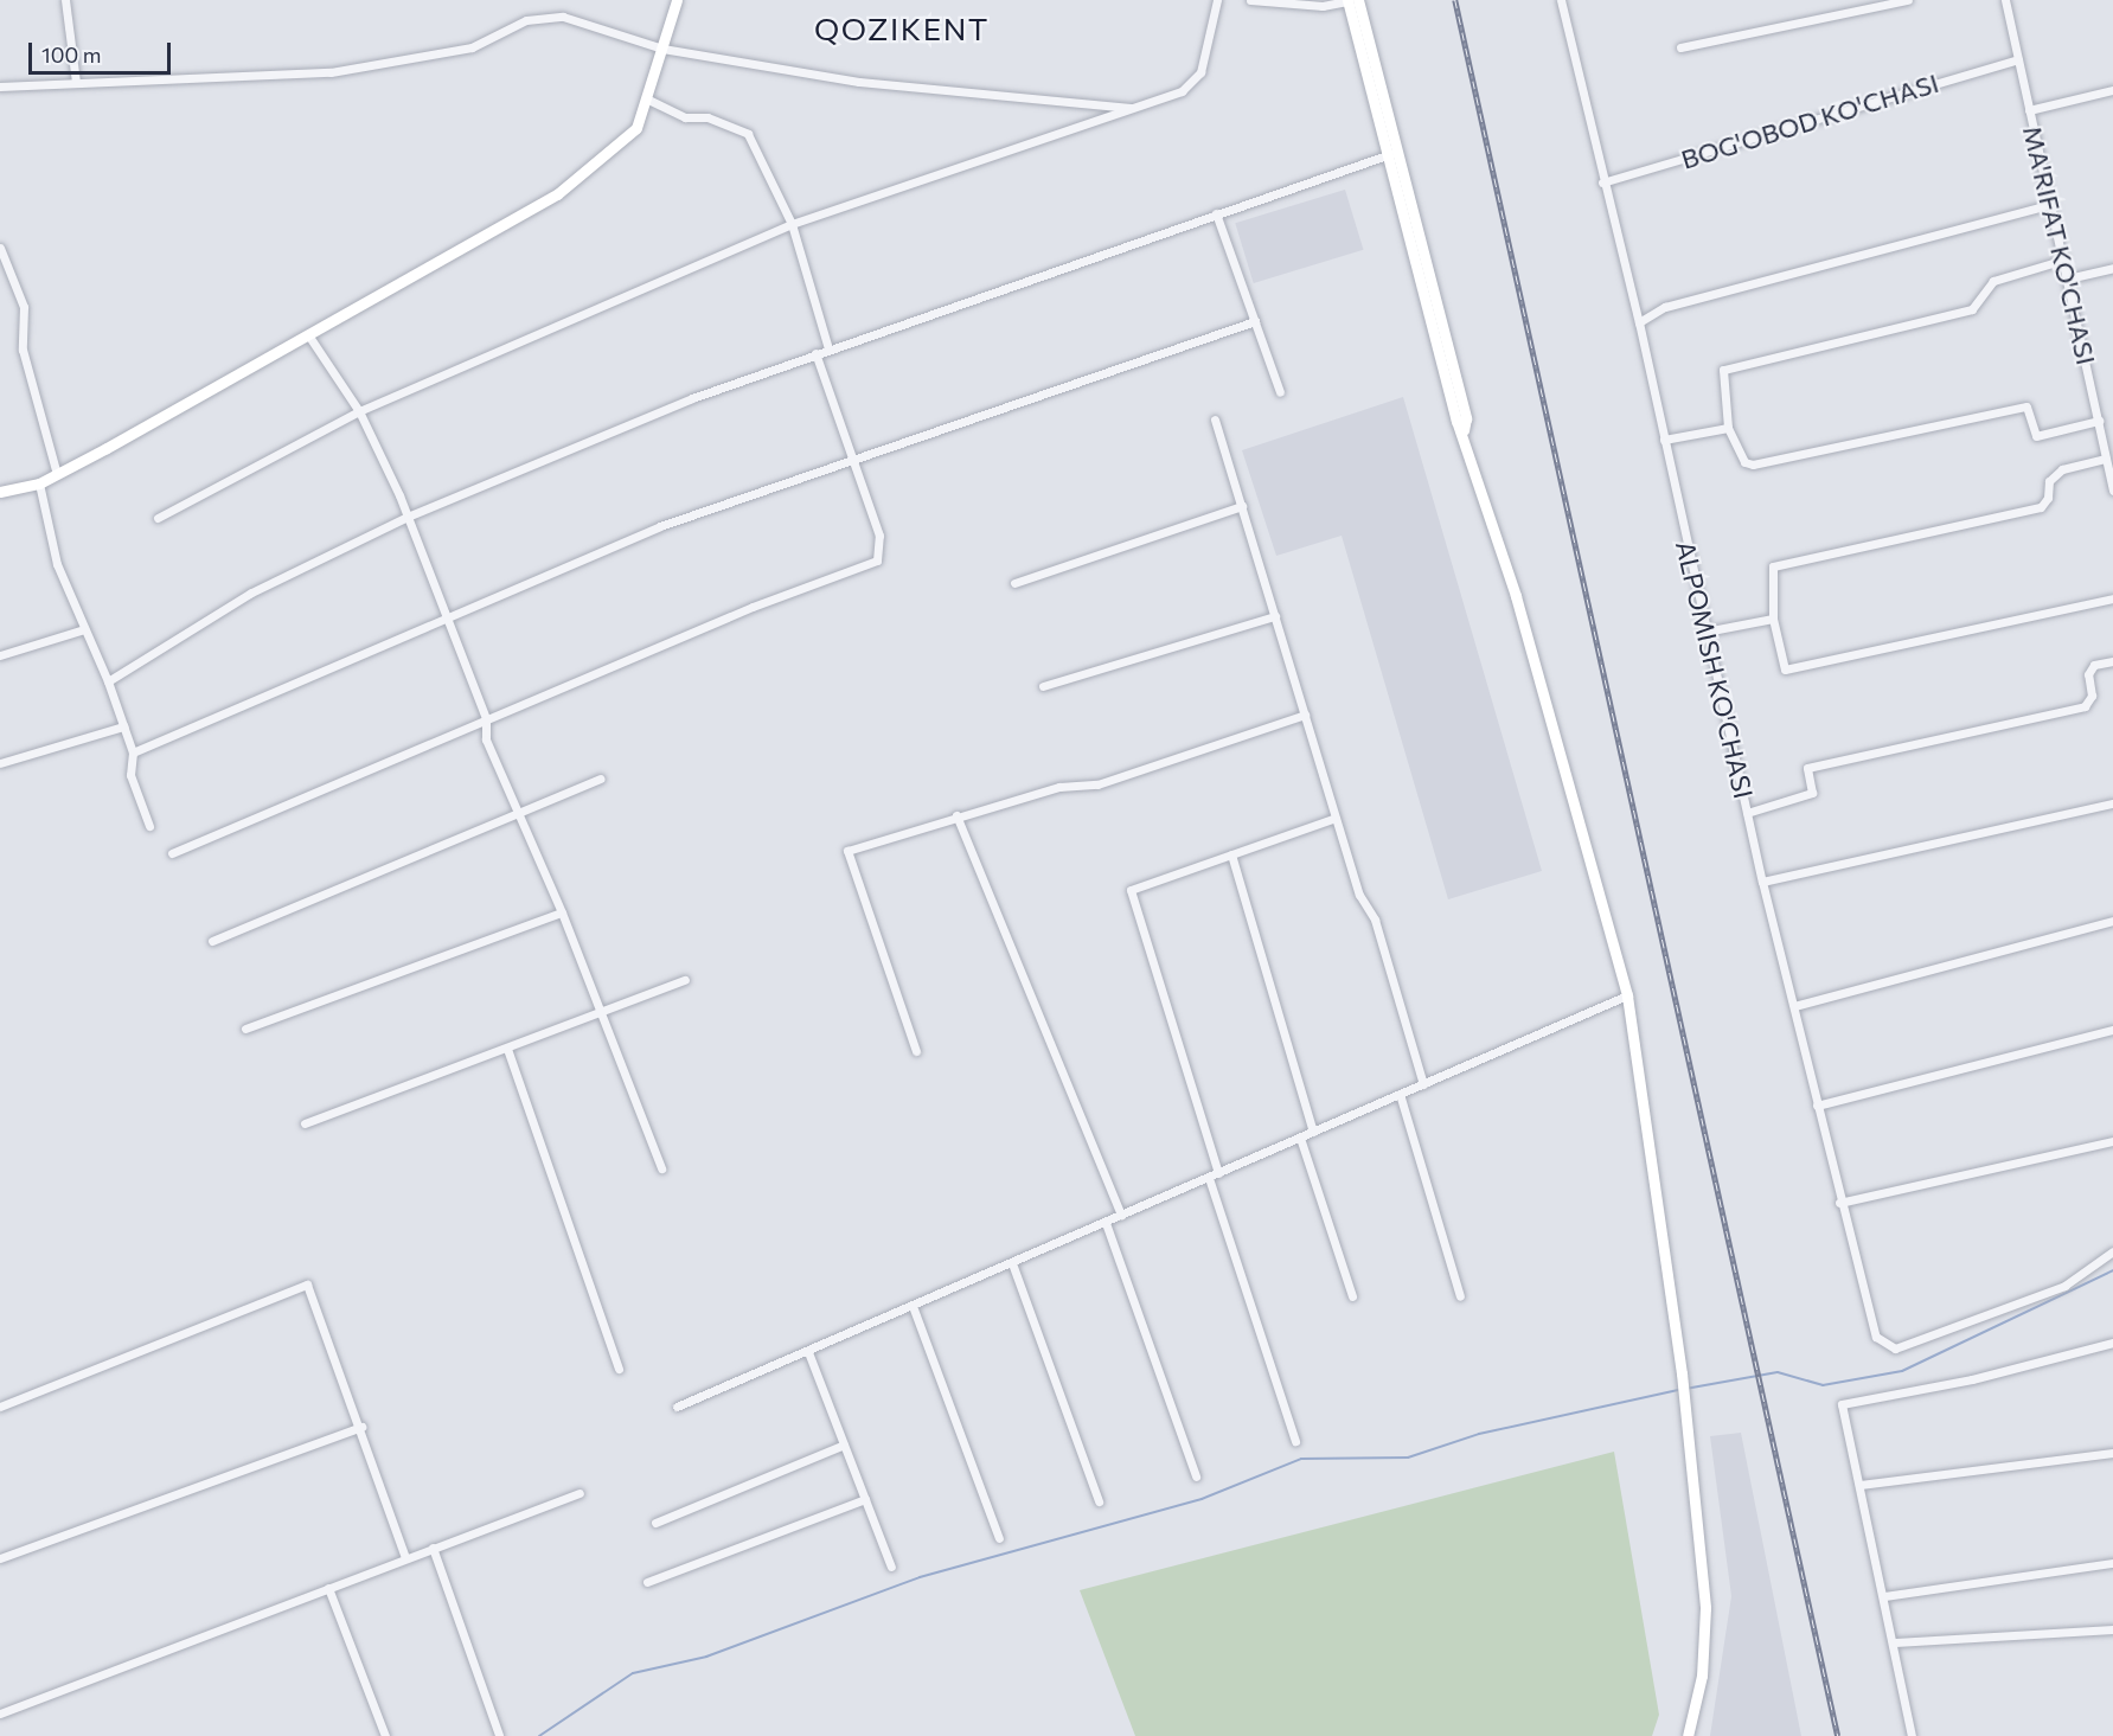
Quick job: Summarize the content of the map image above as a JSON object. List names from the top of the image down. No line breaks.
{"streets":{"street":["BOG'OBOD KO'CHASI","MA'RIFAT KO'CHASI","ALPOMISH KO'CHASI"]},"crossings":[["BOG'OBOD KO'CHASI","MA'RIFAT KO'CHASI"],["BOG'OBOD KO'CHASI","ALPOMISH KO'CHASI"]],"districts":["QOZIKENT"],"scale_bar":"100 m"}
